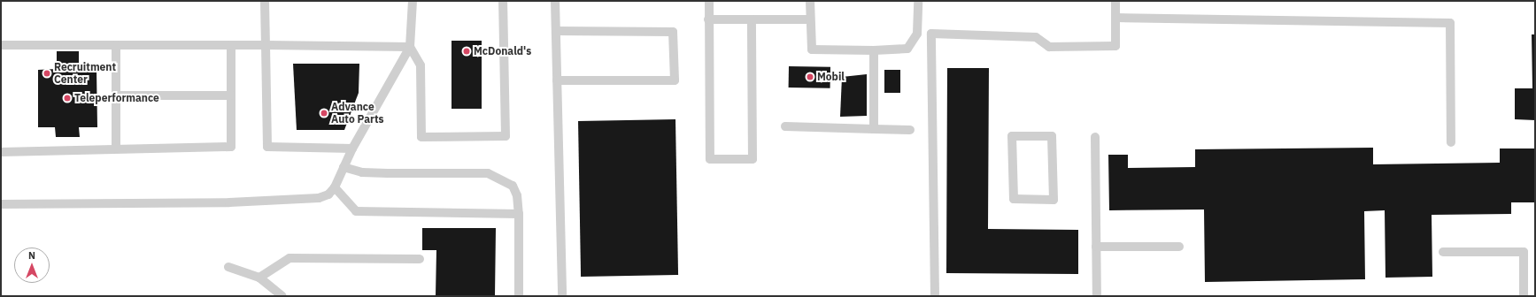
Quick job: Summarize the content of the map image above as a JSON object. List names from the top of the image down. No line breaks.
{"places":["McDonald's","Recruitment Center","Mobil","Teleperformance","Advance Auto Parts"],"north":"top"}
